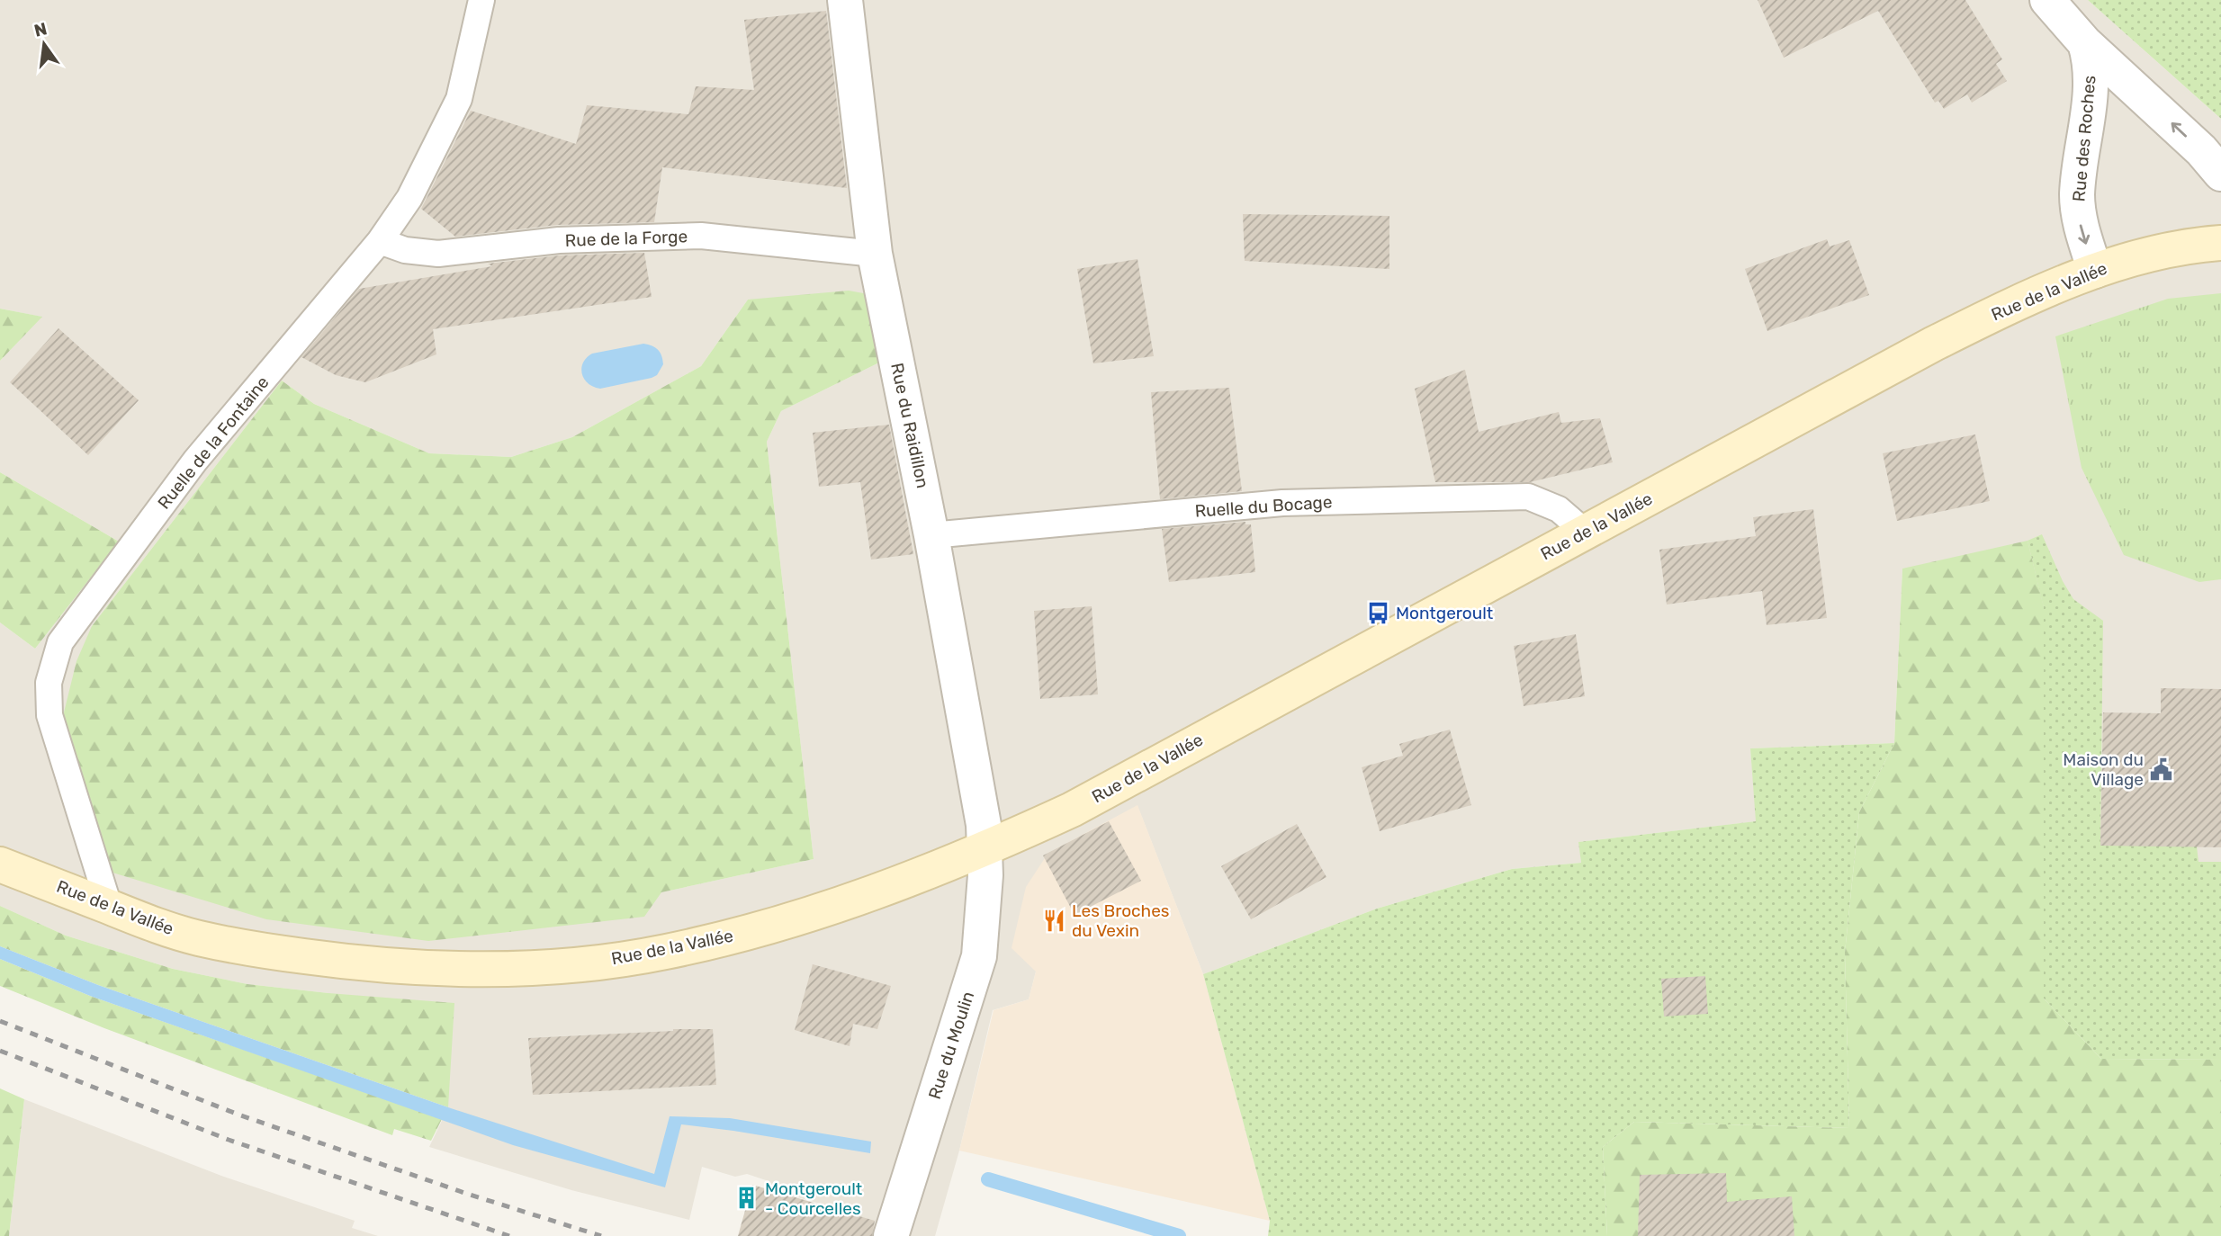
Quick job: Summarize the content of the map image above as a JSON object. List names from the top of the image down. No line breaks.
{"streets":{"main road":["Rue de la Vallée"],"street":["Rue des Roches","Rue du Raidillon","Rue du Moulin"],"lane":["Rue de la Forge","Ruelle de la Fontaine","Ruelle du Bocage"]},"crossings":[["Rue des Roches","Rue de la Vallée"],["Rue de la Forge","Rue du Raidillon"],["Rue de la Forge","Ruelle de la Fontaine"],["Rue de la Vallée","Rue du Raidillon"],["Rue de la Vallée","Ruelle de la Fontaine"],["Rue de la Vallée","Ruelle du Bocage"],["Rue de la Vallée","Rue du Moulin"],["Rue du Raidillon","Ruelle du Bocage"],["Rue du Raidillon","Rue du Moulin"]],"places":{"bus stop":["Montgeroult"],"public building":["Maison du Village"],"restaurant":["Les Broches du Vexin"],"building":["Montgeroult - Courcelles"]},"north":"top"}
